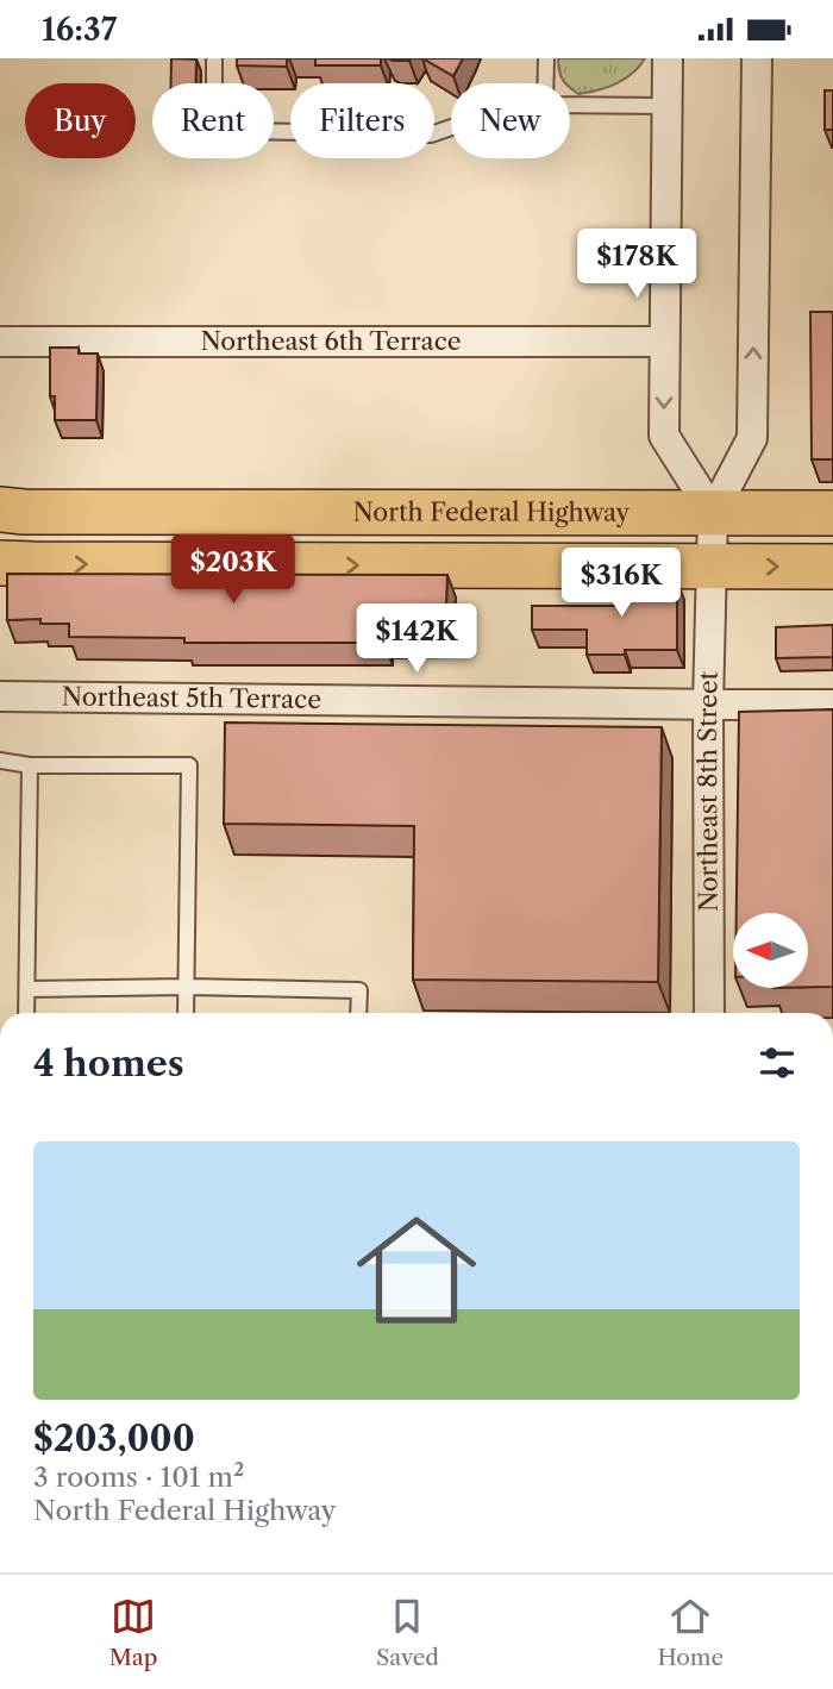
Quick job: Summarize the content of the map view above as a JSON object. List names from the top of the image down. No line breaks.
{"streets":{"main road":["North Federal Highway"],"street":["Northeast 6th Terrace","Northeast 5th Terrace","Northeast 8th Street"]},"crossings":[["North Federal Highway","Northeast 8th Street"],["Northeast 5th Terrace","Northeast 8th Street"]],"north":"left","page":{"status":"16:37","chip":["Buy","Rent","Filters","New"],"price":["$178K","$203K","$316K","$142K"],"heading":"4 homes","list":[{"name":"$203,000","note":"3 rooms · 101 m² · North Federal Highway"}],"tabs":["Map","Saved","Home"]}}
